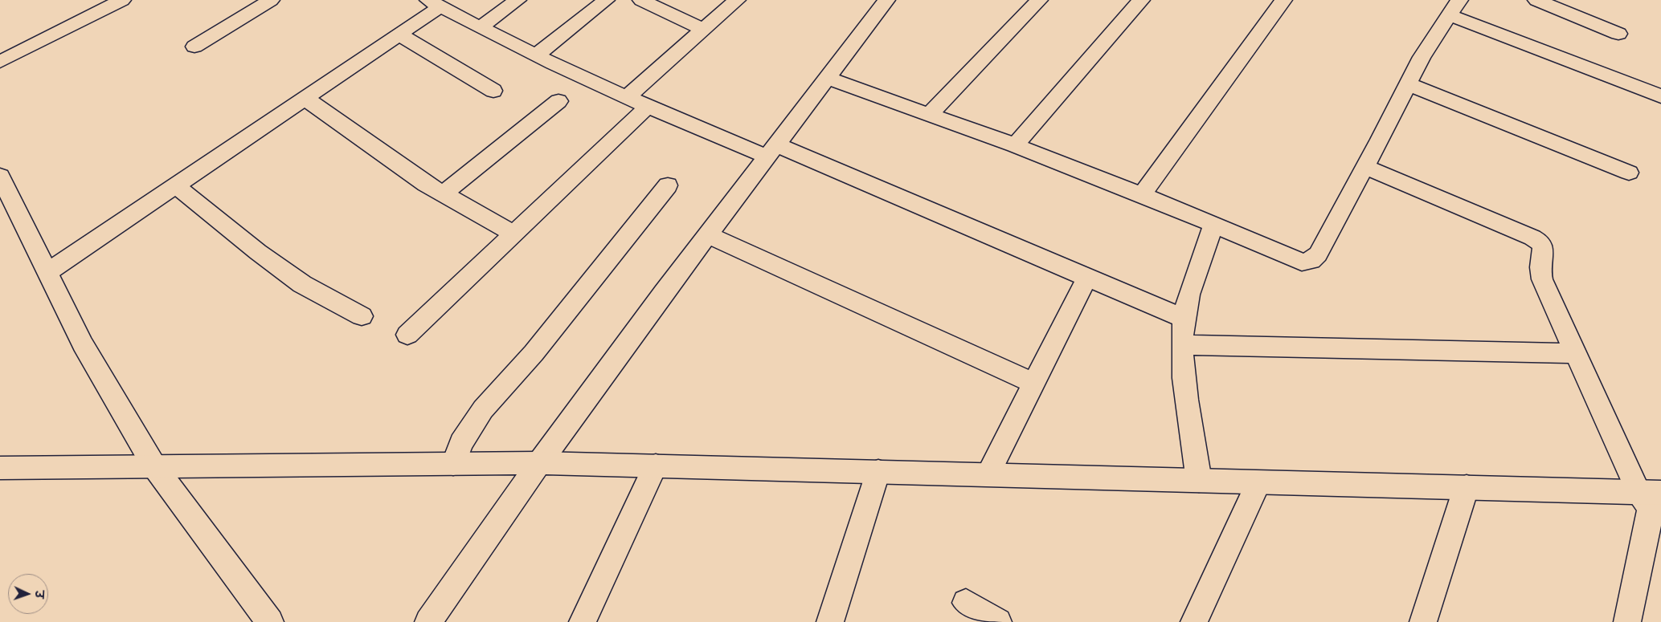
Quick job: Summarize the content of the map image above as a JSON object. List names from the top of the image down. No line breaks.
{"north":"right"}
